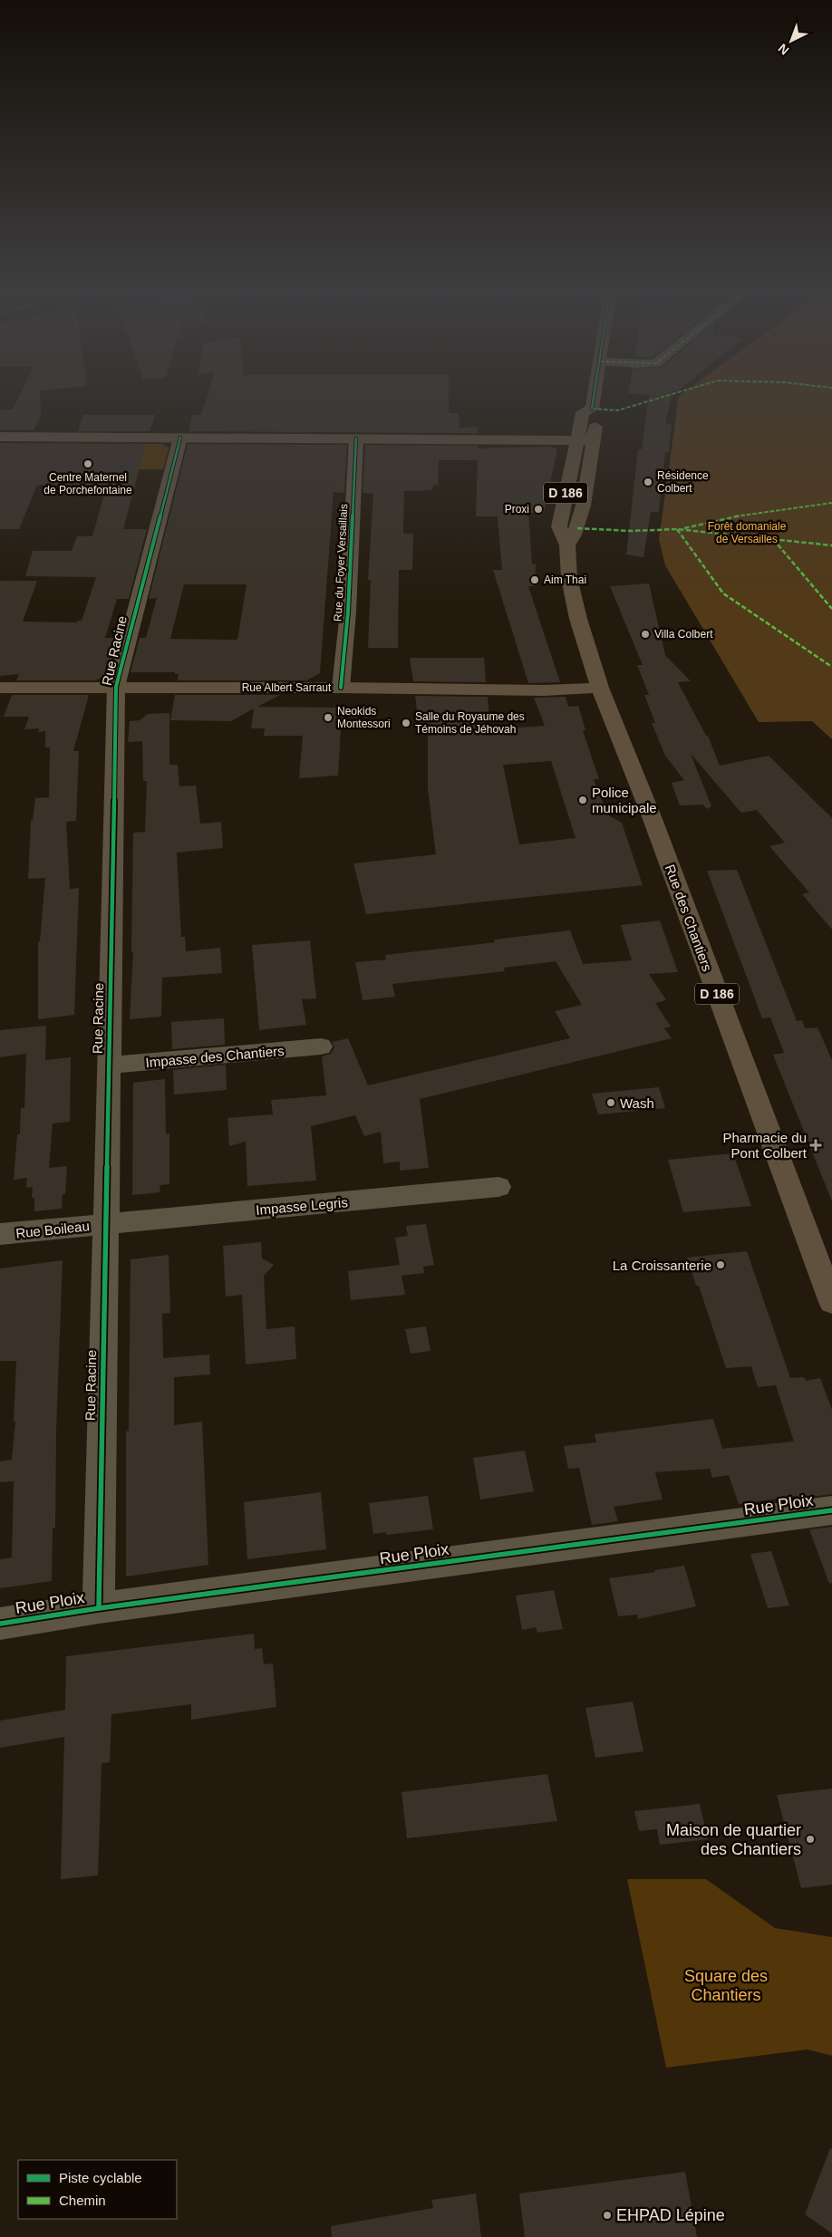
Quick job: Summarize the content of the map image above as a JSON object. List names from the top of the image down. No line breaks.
{"streets":{"main road":["D 186","Rue Albert Sarraut","Rue des Chantiers"],"street":["Rue du Foyer Versaillais","Rue Racine","Impasse des Chantiers","Impasse Legris","Rue Boileau","Rue Ploix"]},"crossings":[["D 186","Rue Albert Sarraut"],["D 186","Rue des Chantiers"],["Rue du Foyer Versaillais","Rue Albert Sarraut"],["Rue Racine","Rue Albert Sarraut"],["Rue Racine","Impasse des Chantiers"],["Rue Racine","Impasse Legris"],["Rue Racine","Rue Boileau"],["Rue Racine","Rue Ploix"],["Rue Albert Sarraut","Rue des Chantiers"],["Impasse Legris","Rue Boileau"]],"parks":["Forêt domaniale de Versailles","Square des Chantiers"],"places":{"other":["Centre Maternel de Porchefontaine","Résidence Colbert","Proxi","Aim Thai","Villa Colbert","Neokids Montessori","Salle du Royaume des Témoins de Jéhovah","Police municipale","Wash","La Croissanterie","Maison de quartier des Chantiers","EHPAD Lépine"],"health":["Pharmacie du Pont Colbert"]},"legend":["Piste cyclable","Chemin"],"north":"bottom left"}
